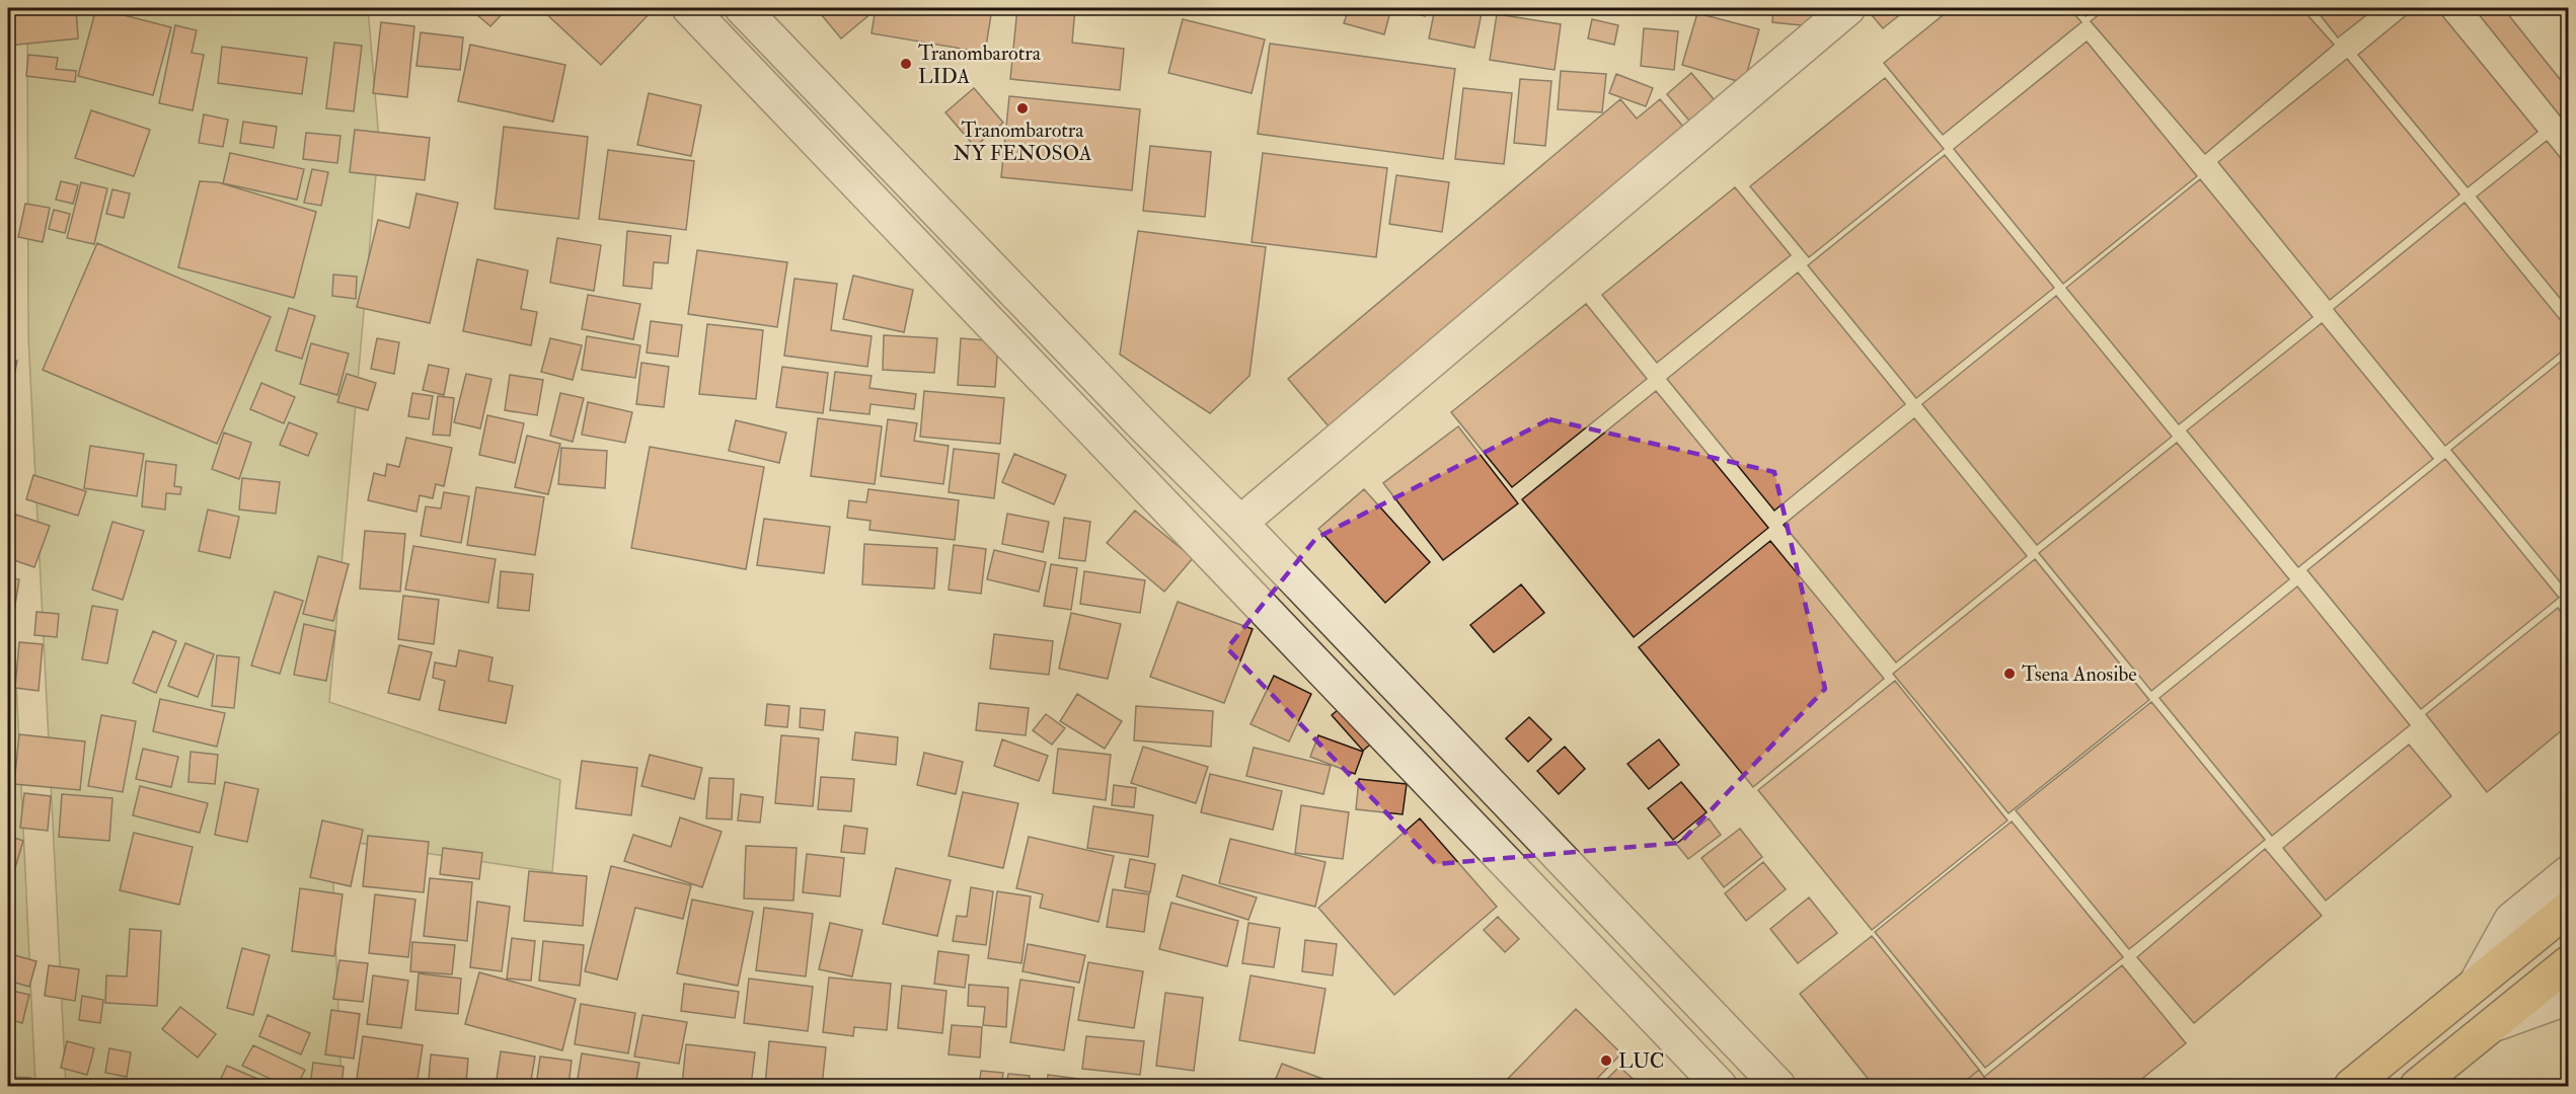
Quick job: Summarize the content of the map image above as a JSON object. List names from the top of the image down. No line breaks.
{"places":["Tranombarotra LIDA","Tranombarotra NY FENOSOA","Tsena Anosibe","LUC"]}
